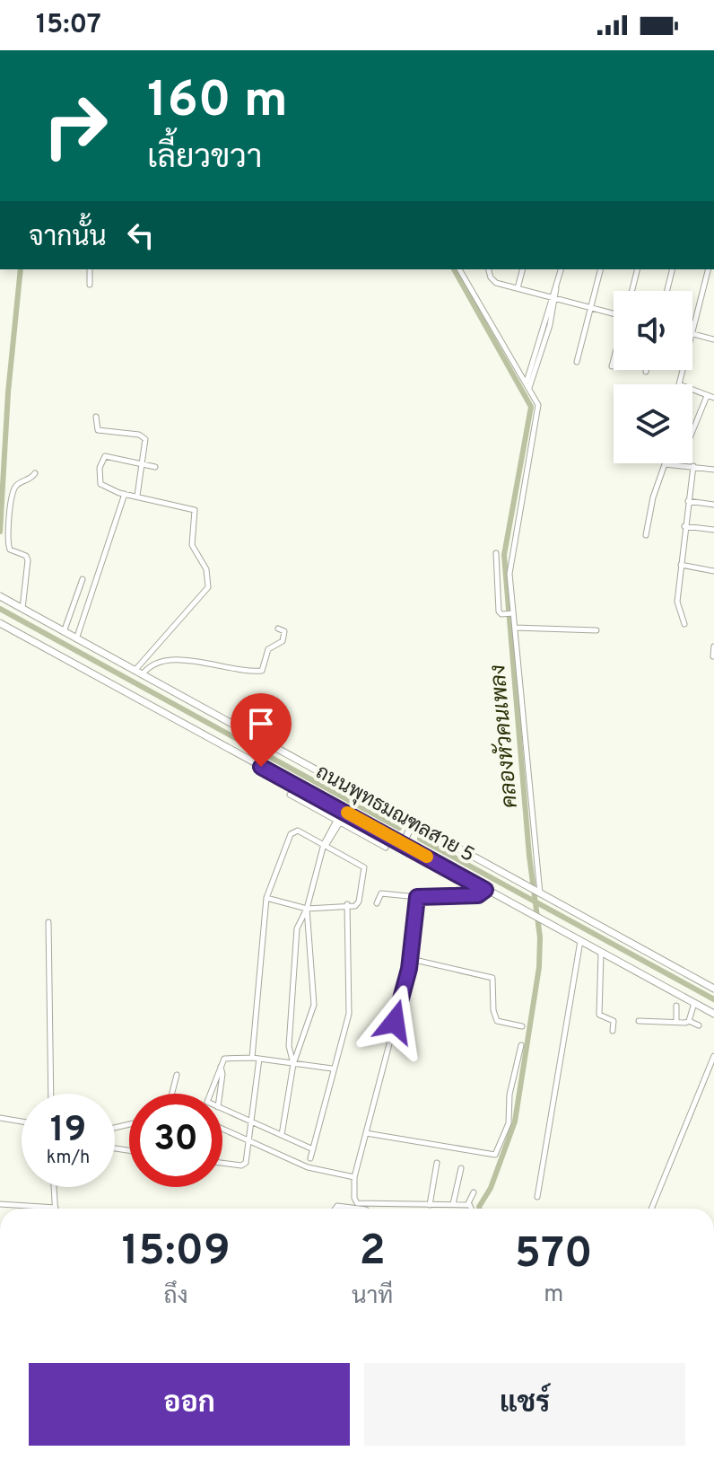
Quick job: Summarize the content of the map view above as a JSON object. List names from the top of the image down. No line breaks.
{"streets":{"main road":["ถนนพุทธมณฑลสาย 5"]},"water":["คลองหัวคนเพลง"],"page":{"status":"15:07","turn":["160 m","เลี้ยวขวา"],"then":"จากนั้น","speed":"19 km/h","limit":"30","eta":["15:09","ถึง","2","นาที","570","m"],"buttons":["ออก","แชร์"]}}
